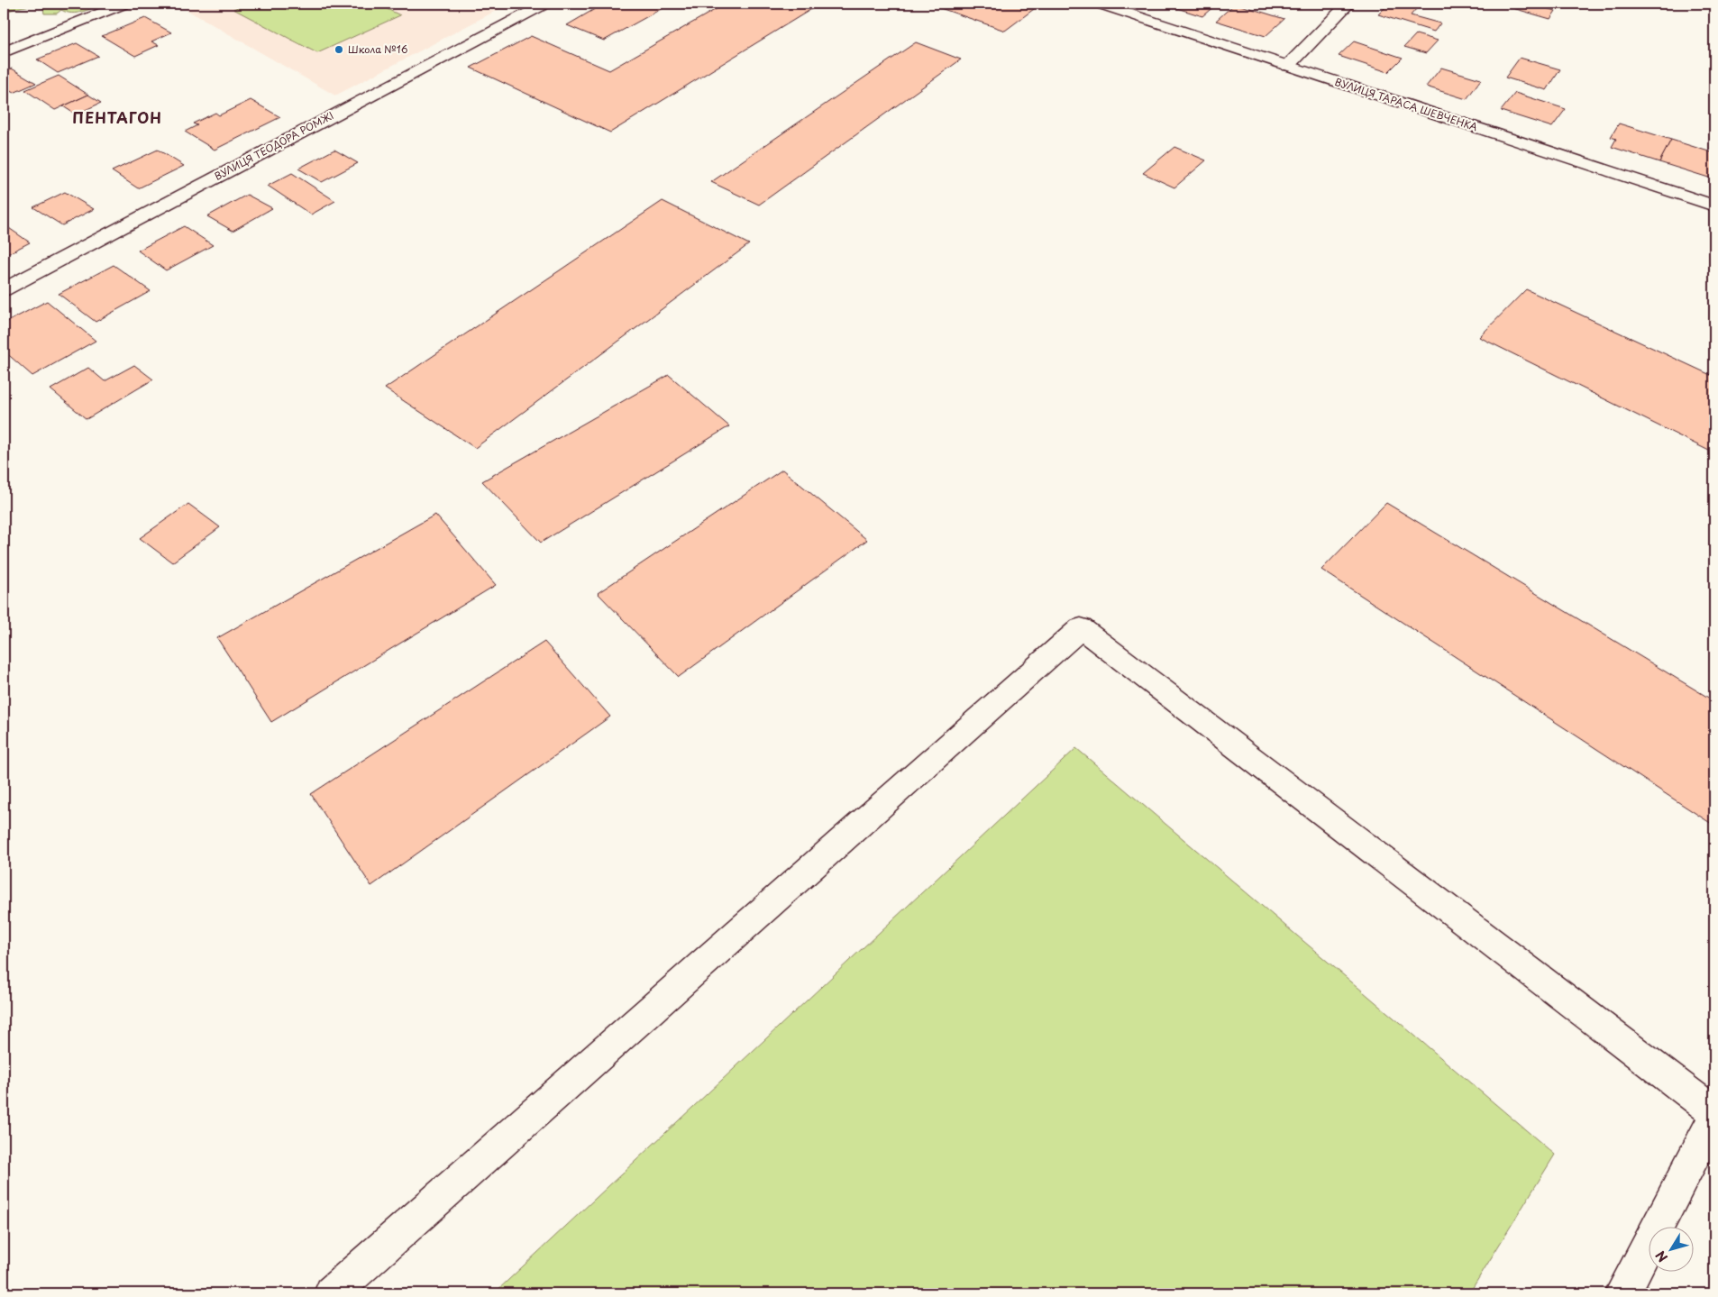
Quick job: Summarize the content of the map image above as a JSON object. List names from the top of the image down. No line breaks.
{"streets":{"street":["ВУЛИЦЯ ТАРАСА ШЕВЧЕНКА","ВУЛИЦЯ ТЕОДОРА РОМЖІ"]},"districts":["ПЕНТАГОН"],"places":["Школа №16"],"north":"bottom left"}
